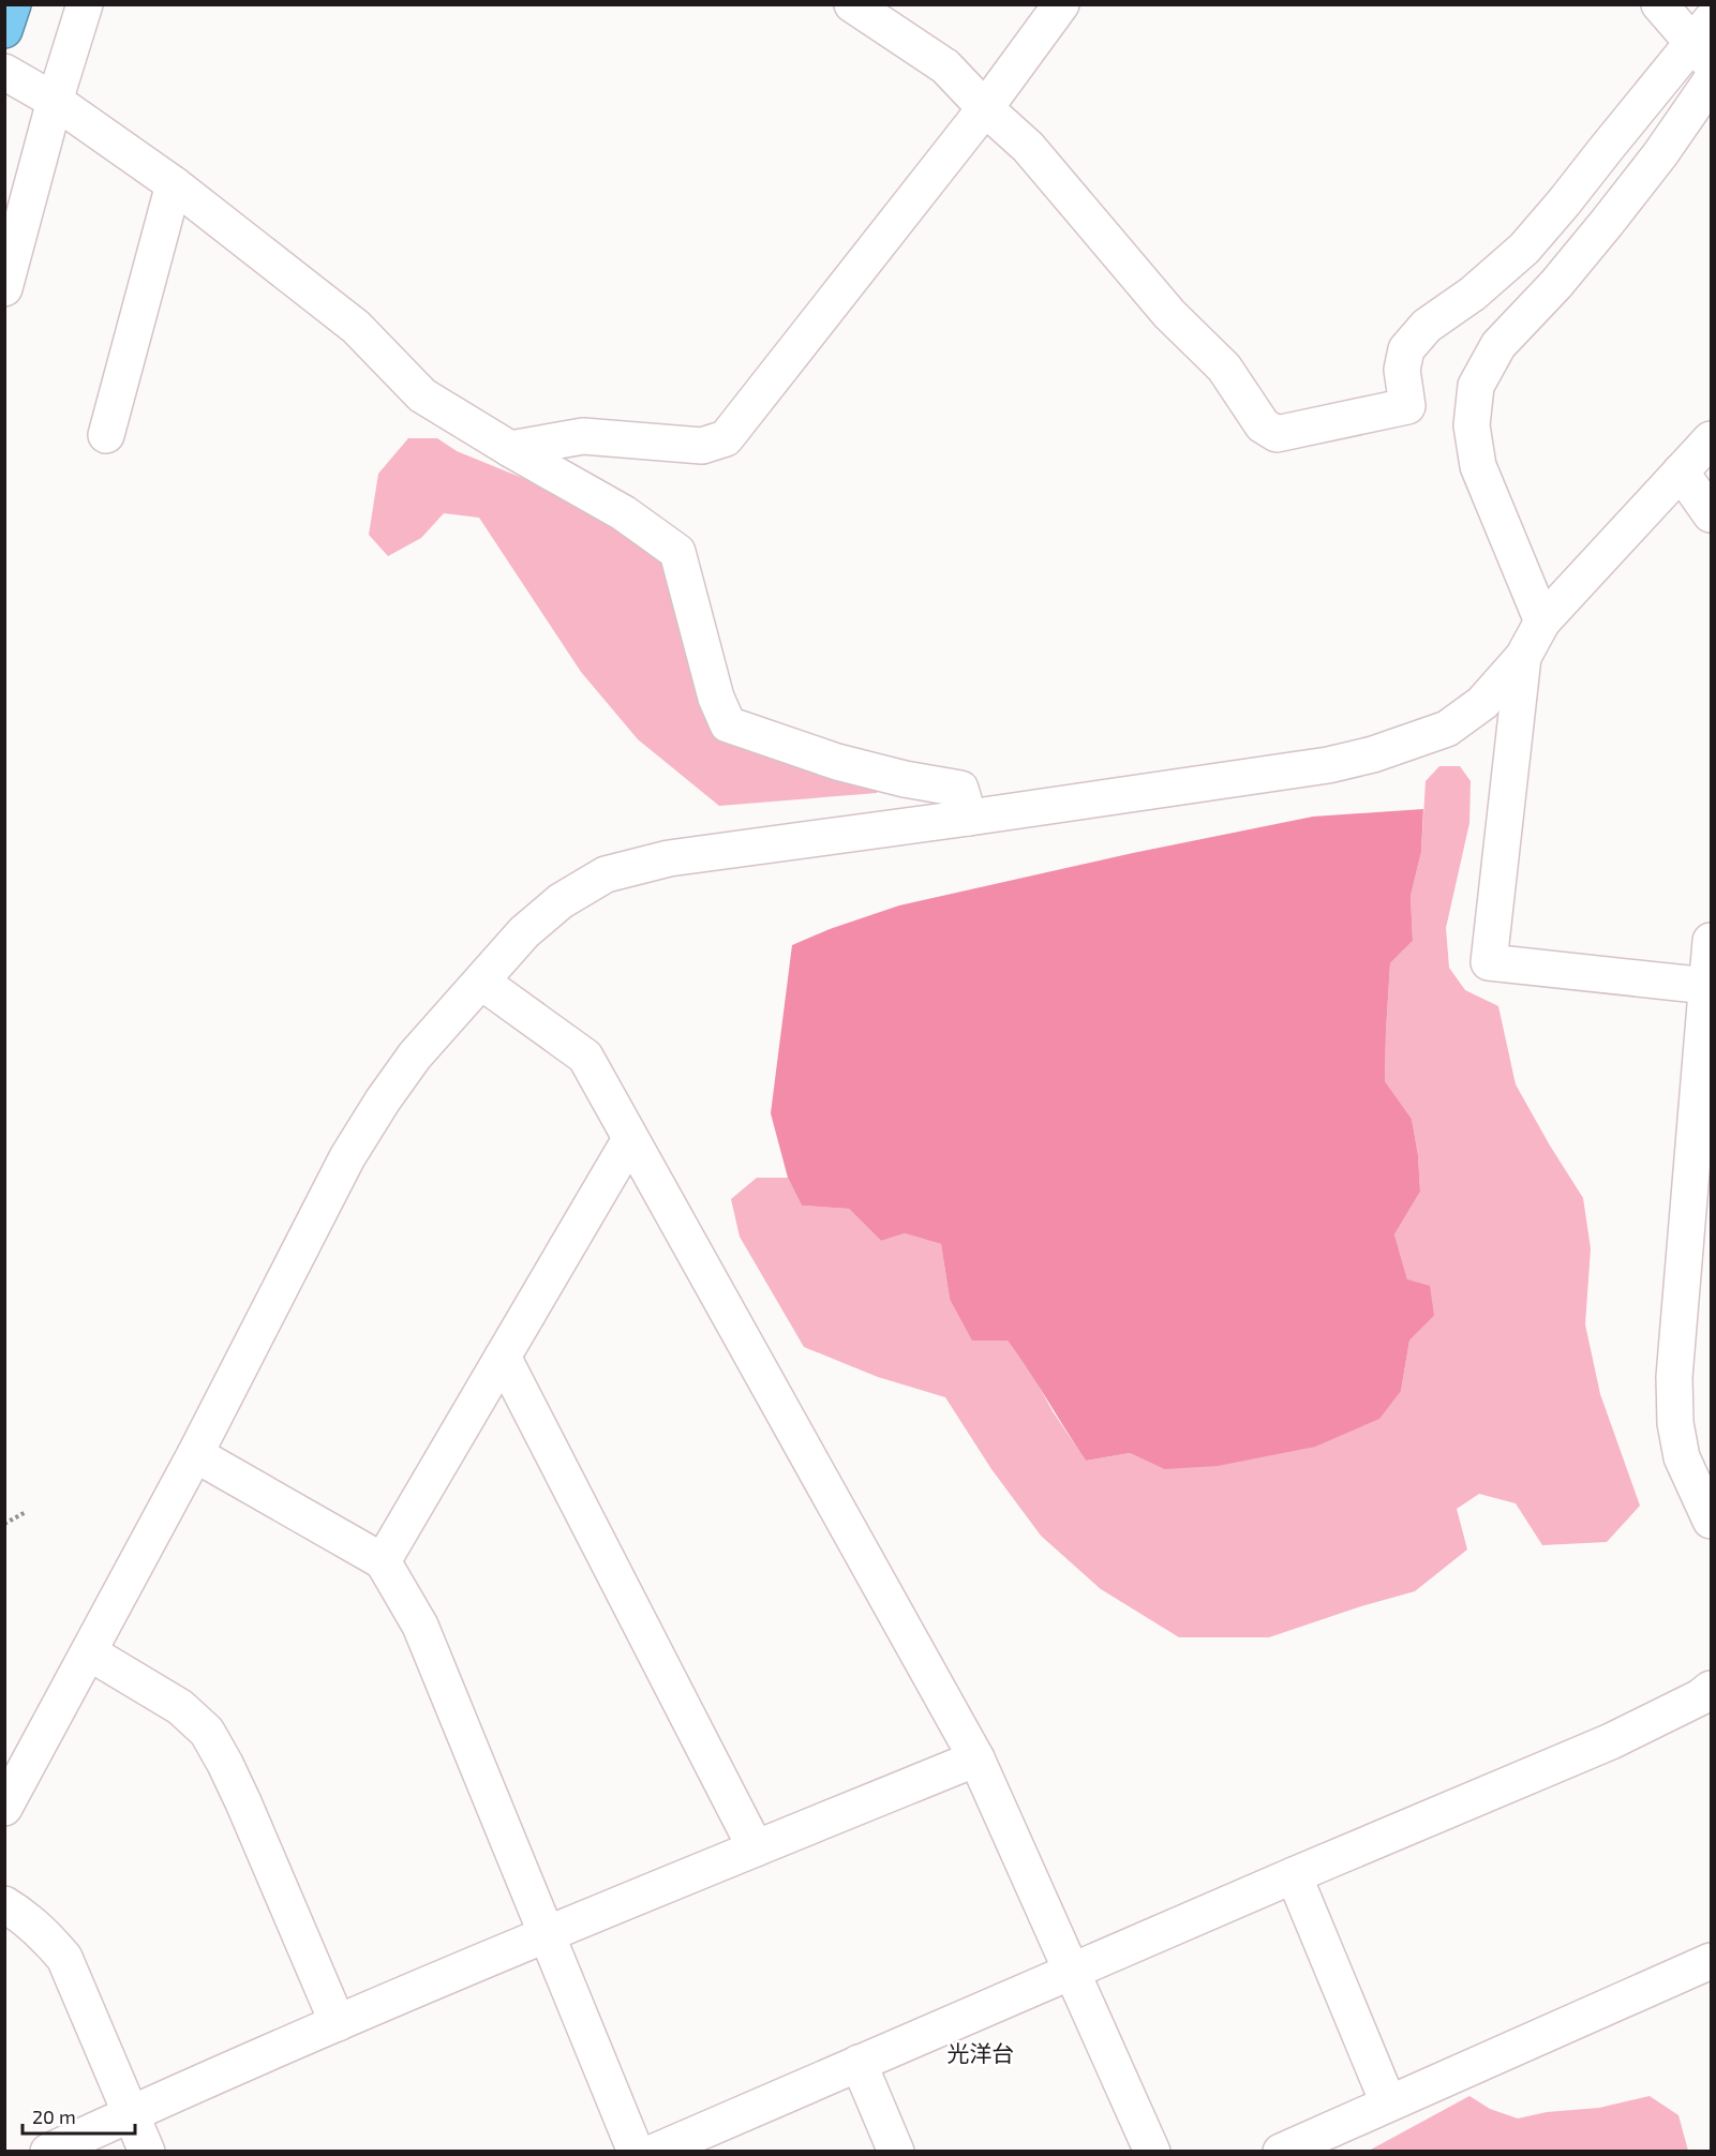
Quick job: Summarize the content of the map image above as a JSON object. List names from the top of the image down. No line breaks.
{"districts":["光洋台"],"scale_bar":"20 m"}
